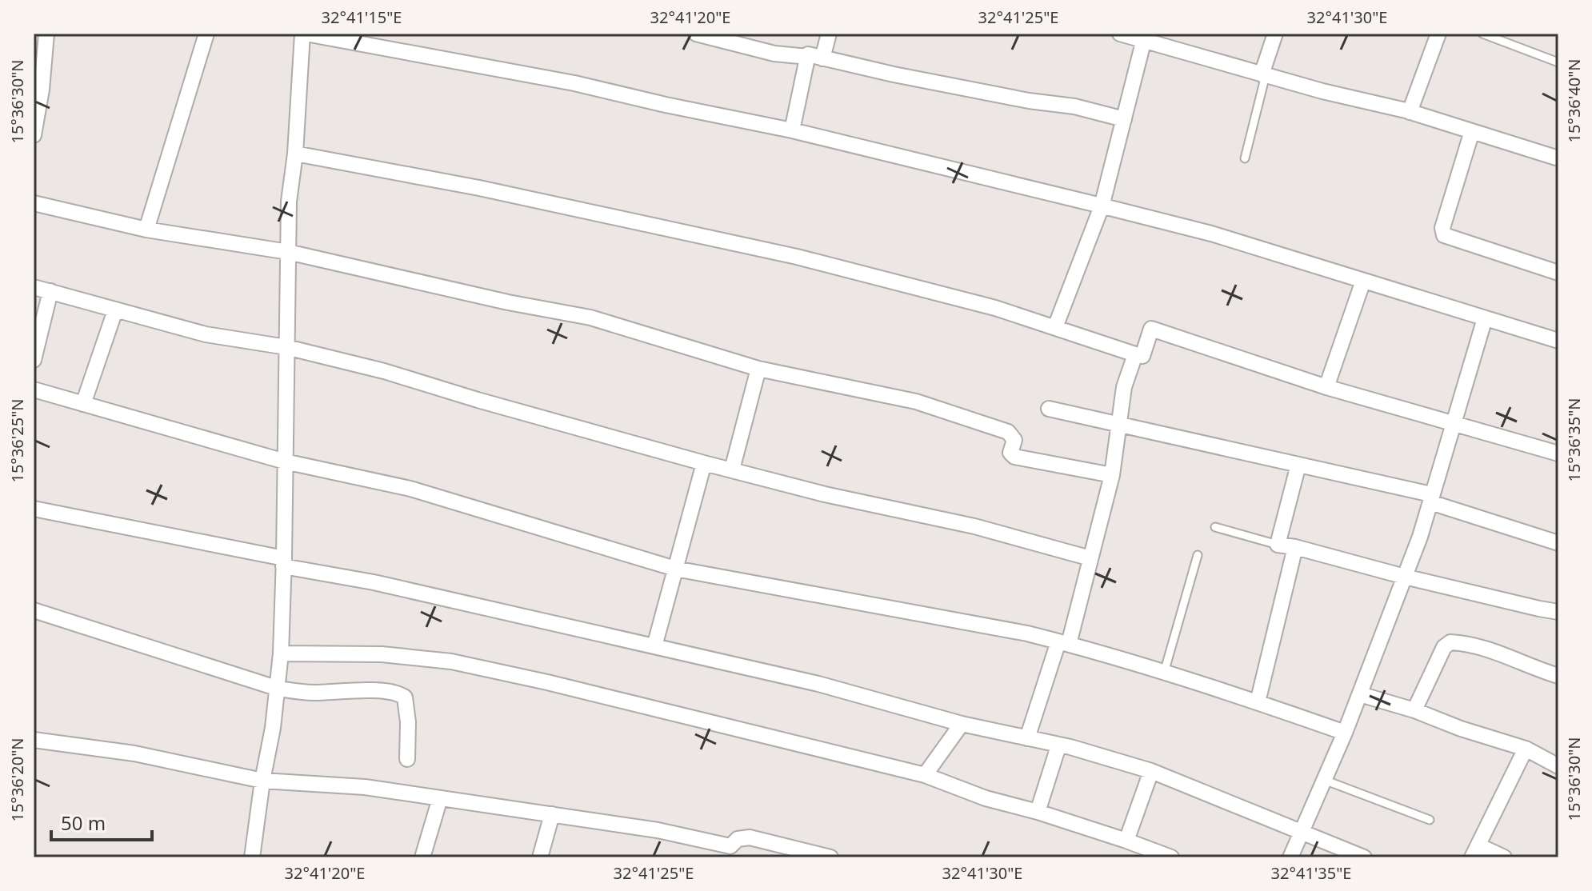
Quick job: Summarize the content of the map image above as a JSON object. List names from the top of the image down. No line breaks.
{"scale_bar":"50 m","coordinates":["32°41'15\"E","32°41'20\"E","32°41'25\"E","32°41'30\"E","15°36'40\"N","15°36'30\"N","15°36'35\"N","15°36'25\"N","15°36'20\"N","32°41'35\"E"]}
